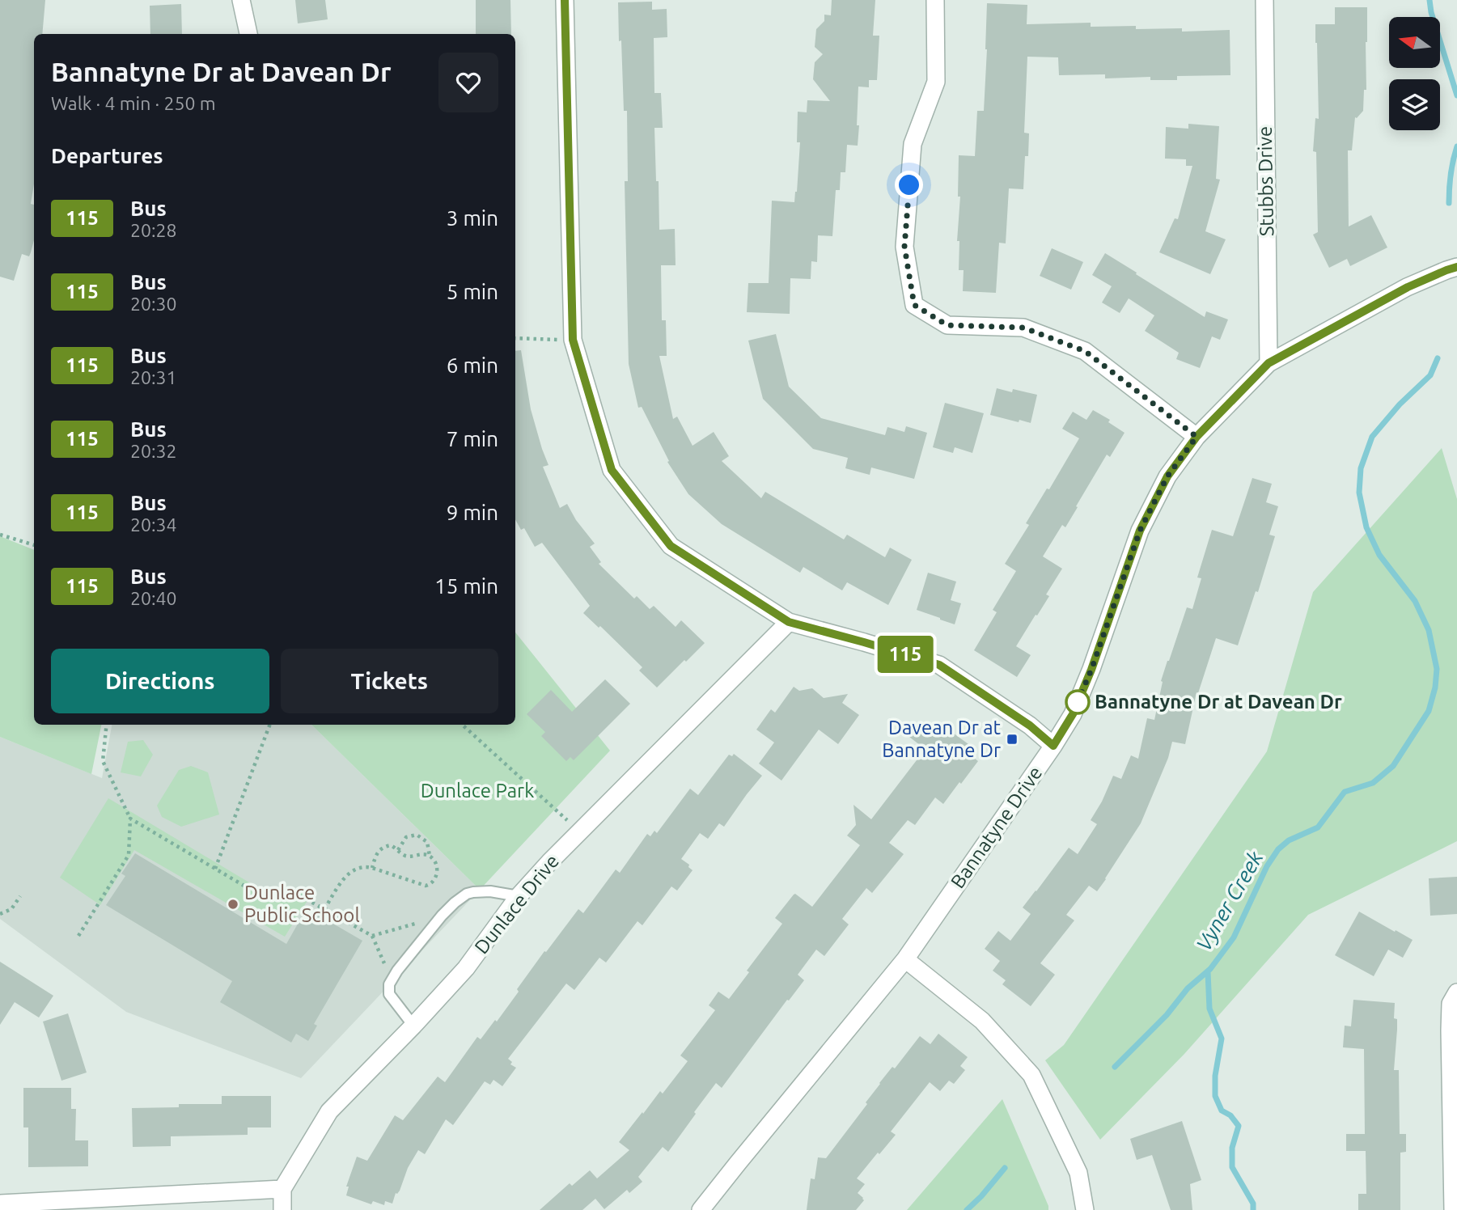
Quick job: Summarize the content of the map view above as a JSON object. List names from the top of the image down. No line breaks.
{"streets":{"street":["Stubbs Drive","Bannatyne Drive","Dunlace Drive"]},"crossings":[["Stubbs Drive","Bannatyne Drive"]],"water":["Vyner Creek"],"parks":["Dunlace Park"],"places":{"other":["Bannatyne Dr at Davean Dr","Dunlace Public School"],"transit":["Davean Dr at Bannatyne Dr"]},"lines":["bus line 115"],"north":"left","page":{"on_map":"115","heading":[["Bannatyne Dr at Davean Dr","Walk · 4 min · 250 m"],"Departures"],"list":[{"mark":"115","name":"Bus","note":"20:28","value":"3 min"},{"mark":"115","name":"Bus","note":"20:30","value":"5 min"},{"mark":"115","name":"Bus","note":"20:31","value":"6 min"},{"mark":"115","name":"Bus","note":"20:32","value":"7 min"},{"mark":"115","name":"Bus","note":"20:34","value":"9 min"},{"mark":"115","name":"Bus","note":"20:40","value":"15 min"}],"buttons":["Directions","Tickets"]}}
